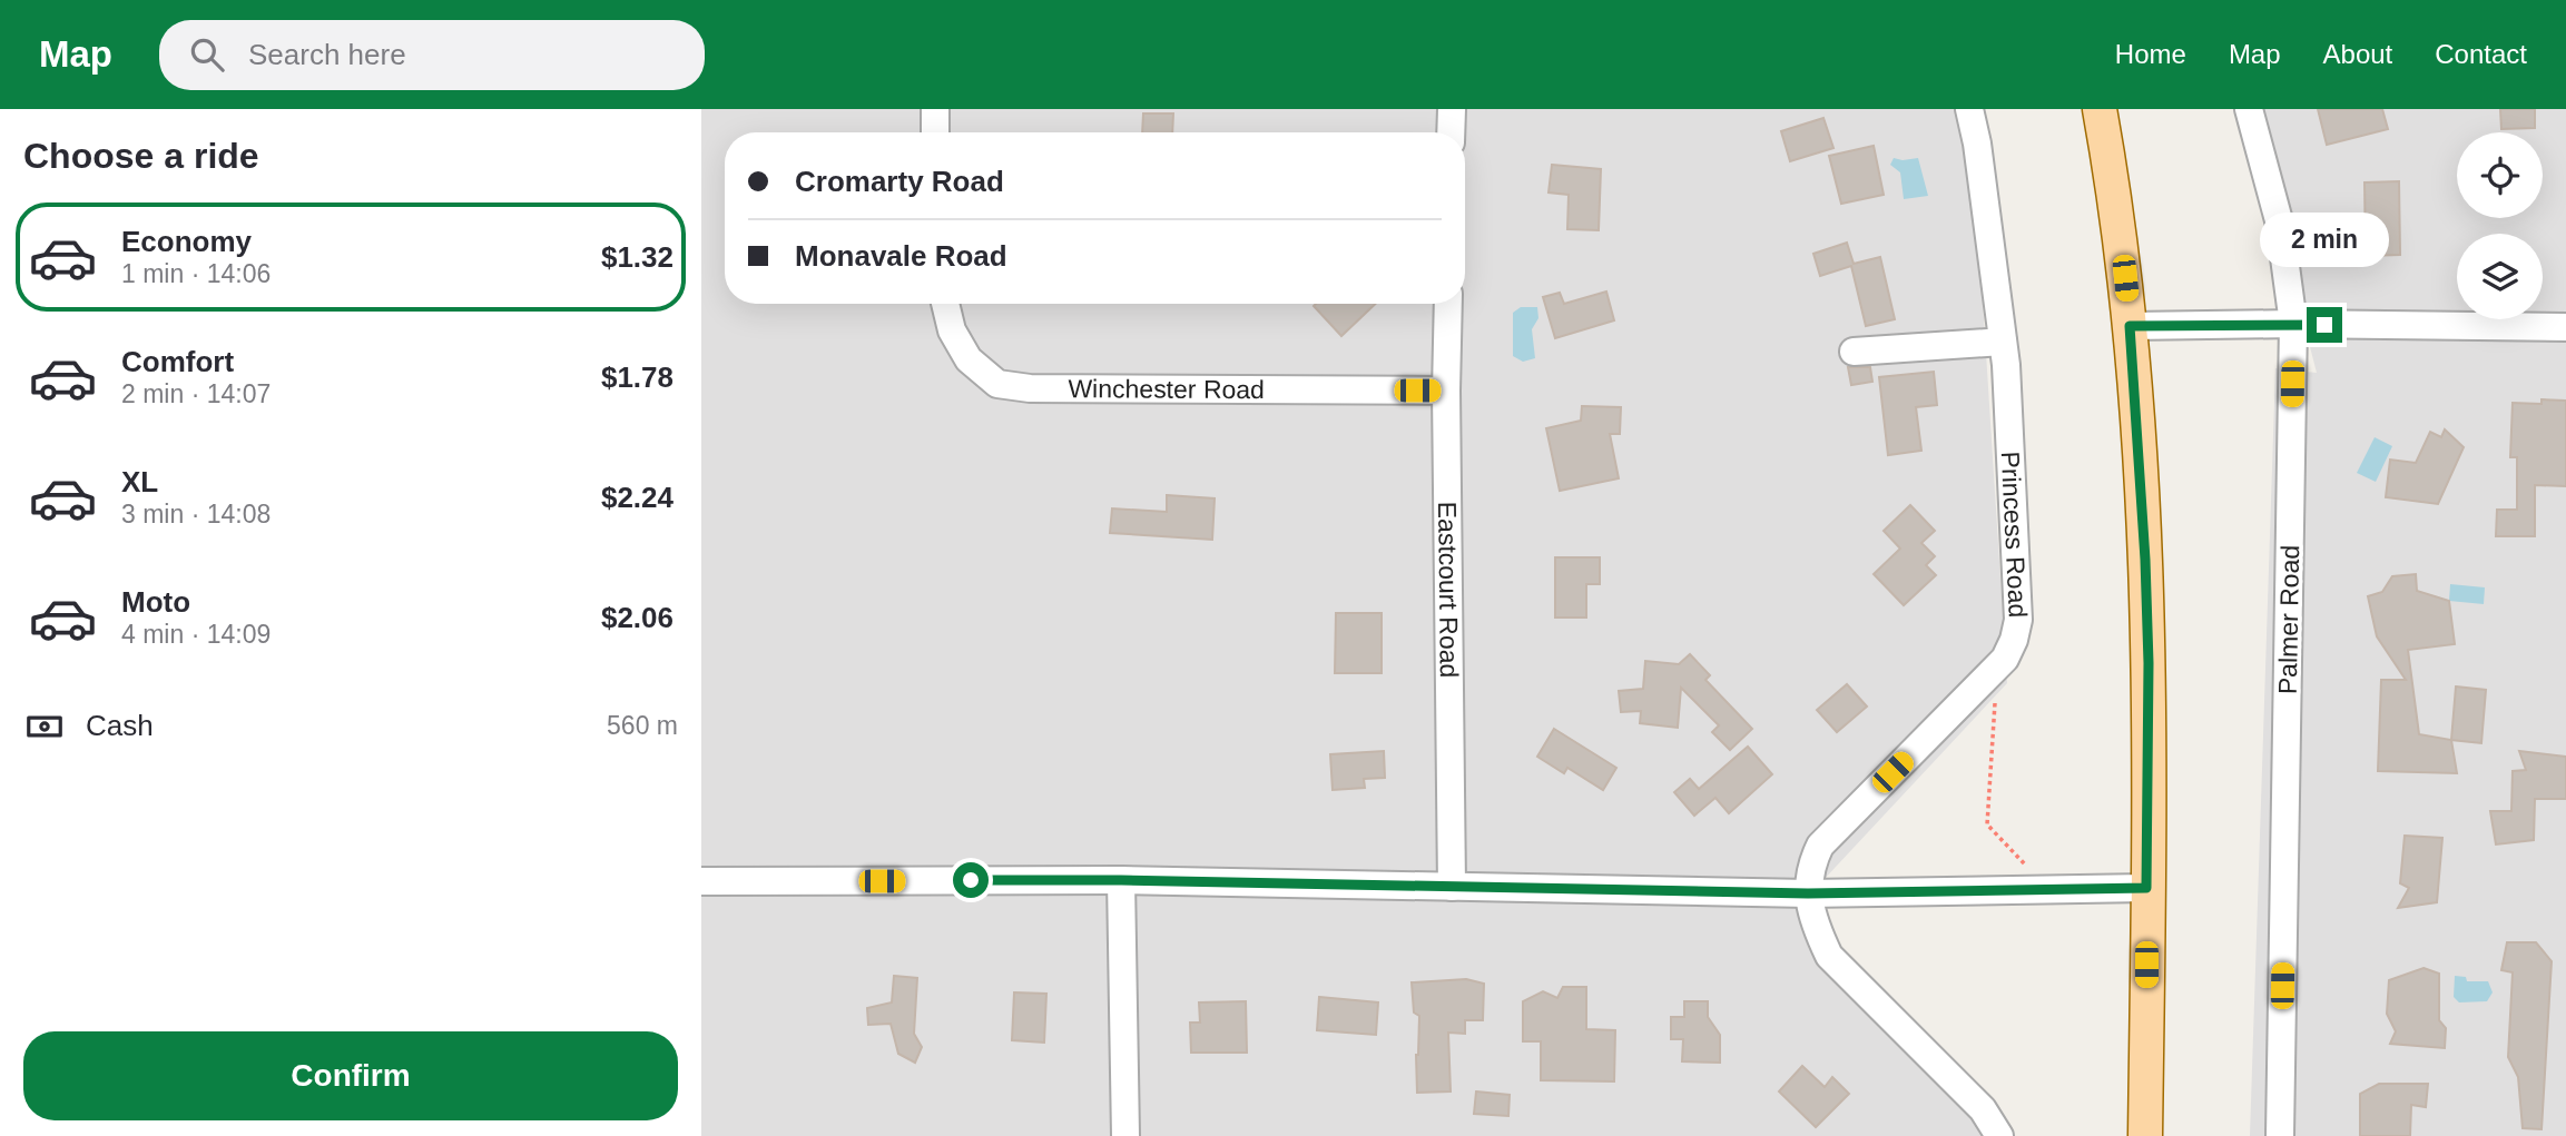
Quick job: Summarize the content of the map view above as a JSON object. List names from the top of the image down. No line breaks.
{"streets":{"street":["Winchester Road","Princess Road","Eastcourt Road","Palmer Road"]},"crossings":[["Winchester Road","Eastcourt Road"]],"page":{"header":"Map","search":"Search here","nav":["Home","Map","About","Contact"],"heading":"Choose a ride","banner":["Cromarty Road","Monavale Road"],"list":[{"name":"Economy","note":"1 min · 14:06","value":"$1.32"},{"name":"Comfort","note":"2 min · 14:07","value":"$1.78"},{"name":"XL","note":"3 min · 14:08","value":"$2.24"},{"name":"Moto","note":"4 min · 14:09","value":"$2.06"}],"bubble":"2 min","pay":["Cash","560 m"],"buttons":"Confirm"}}
